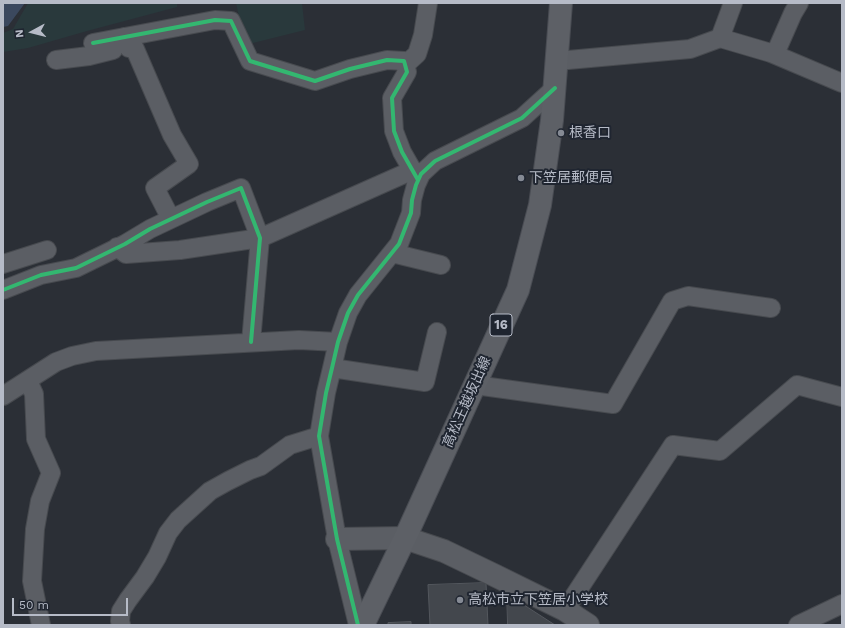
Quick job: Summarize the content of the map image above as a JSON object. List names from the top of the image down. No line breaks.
{"streets":{"main road":["16","高松王越坂出線"]},"places":["根香口","下笠居郵便局","高松市立下笠居小学校"],"scale_bar":"50 m","north":"left"}
